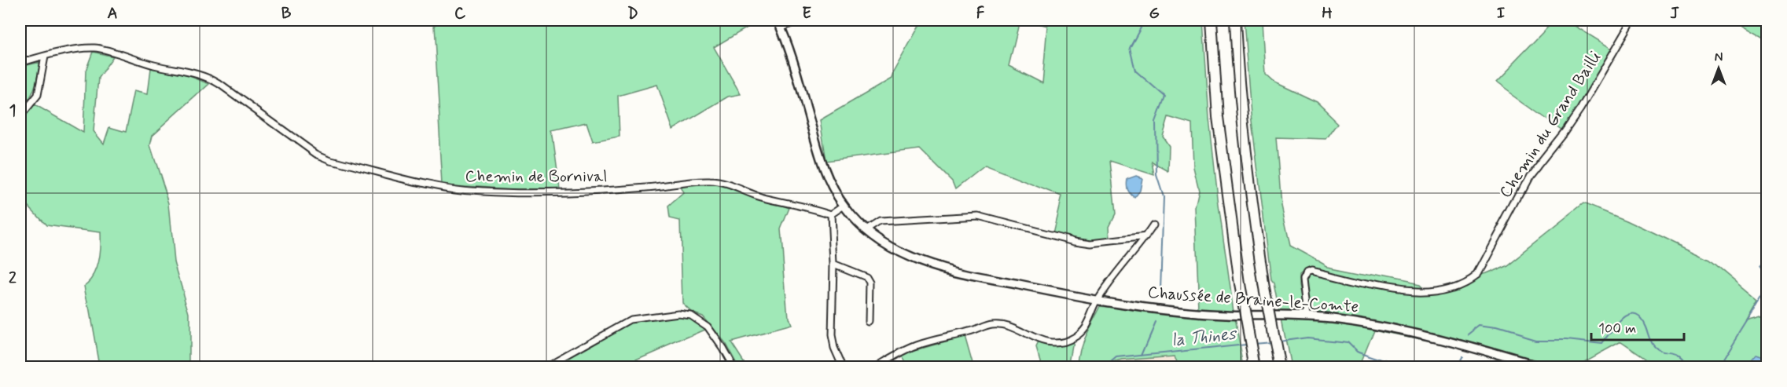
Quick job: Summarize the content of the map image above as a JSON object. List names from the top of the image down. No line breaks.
{"streets":{"main road":["Chaussée de Braine-le-Comte"],"street":["Chemin du Grand Bailli","Chemin de Bornival"]},"crossings":[["Chemin du Grand Bailli","Chaussée de Braine-le-Comte"]],"water":["la Thines"],"scale_bar":"100 m","north":"top","grid":{"columns":["A","B","C","D","E","F","G","H","I","J"],"rows":["1","2"]}}
